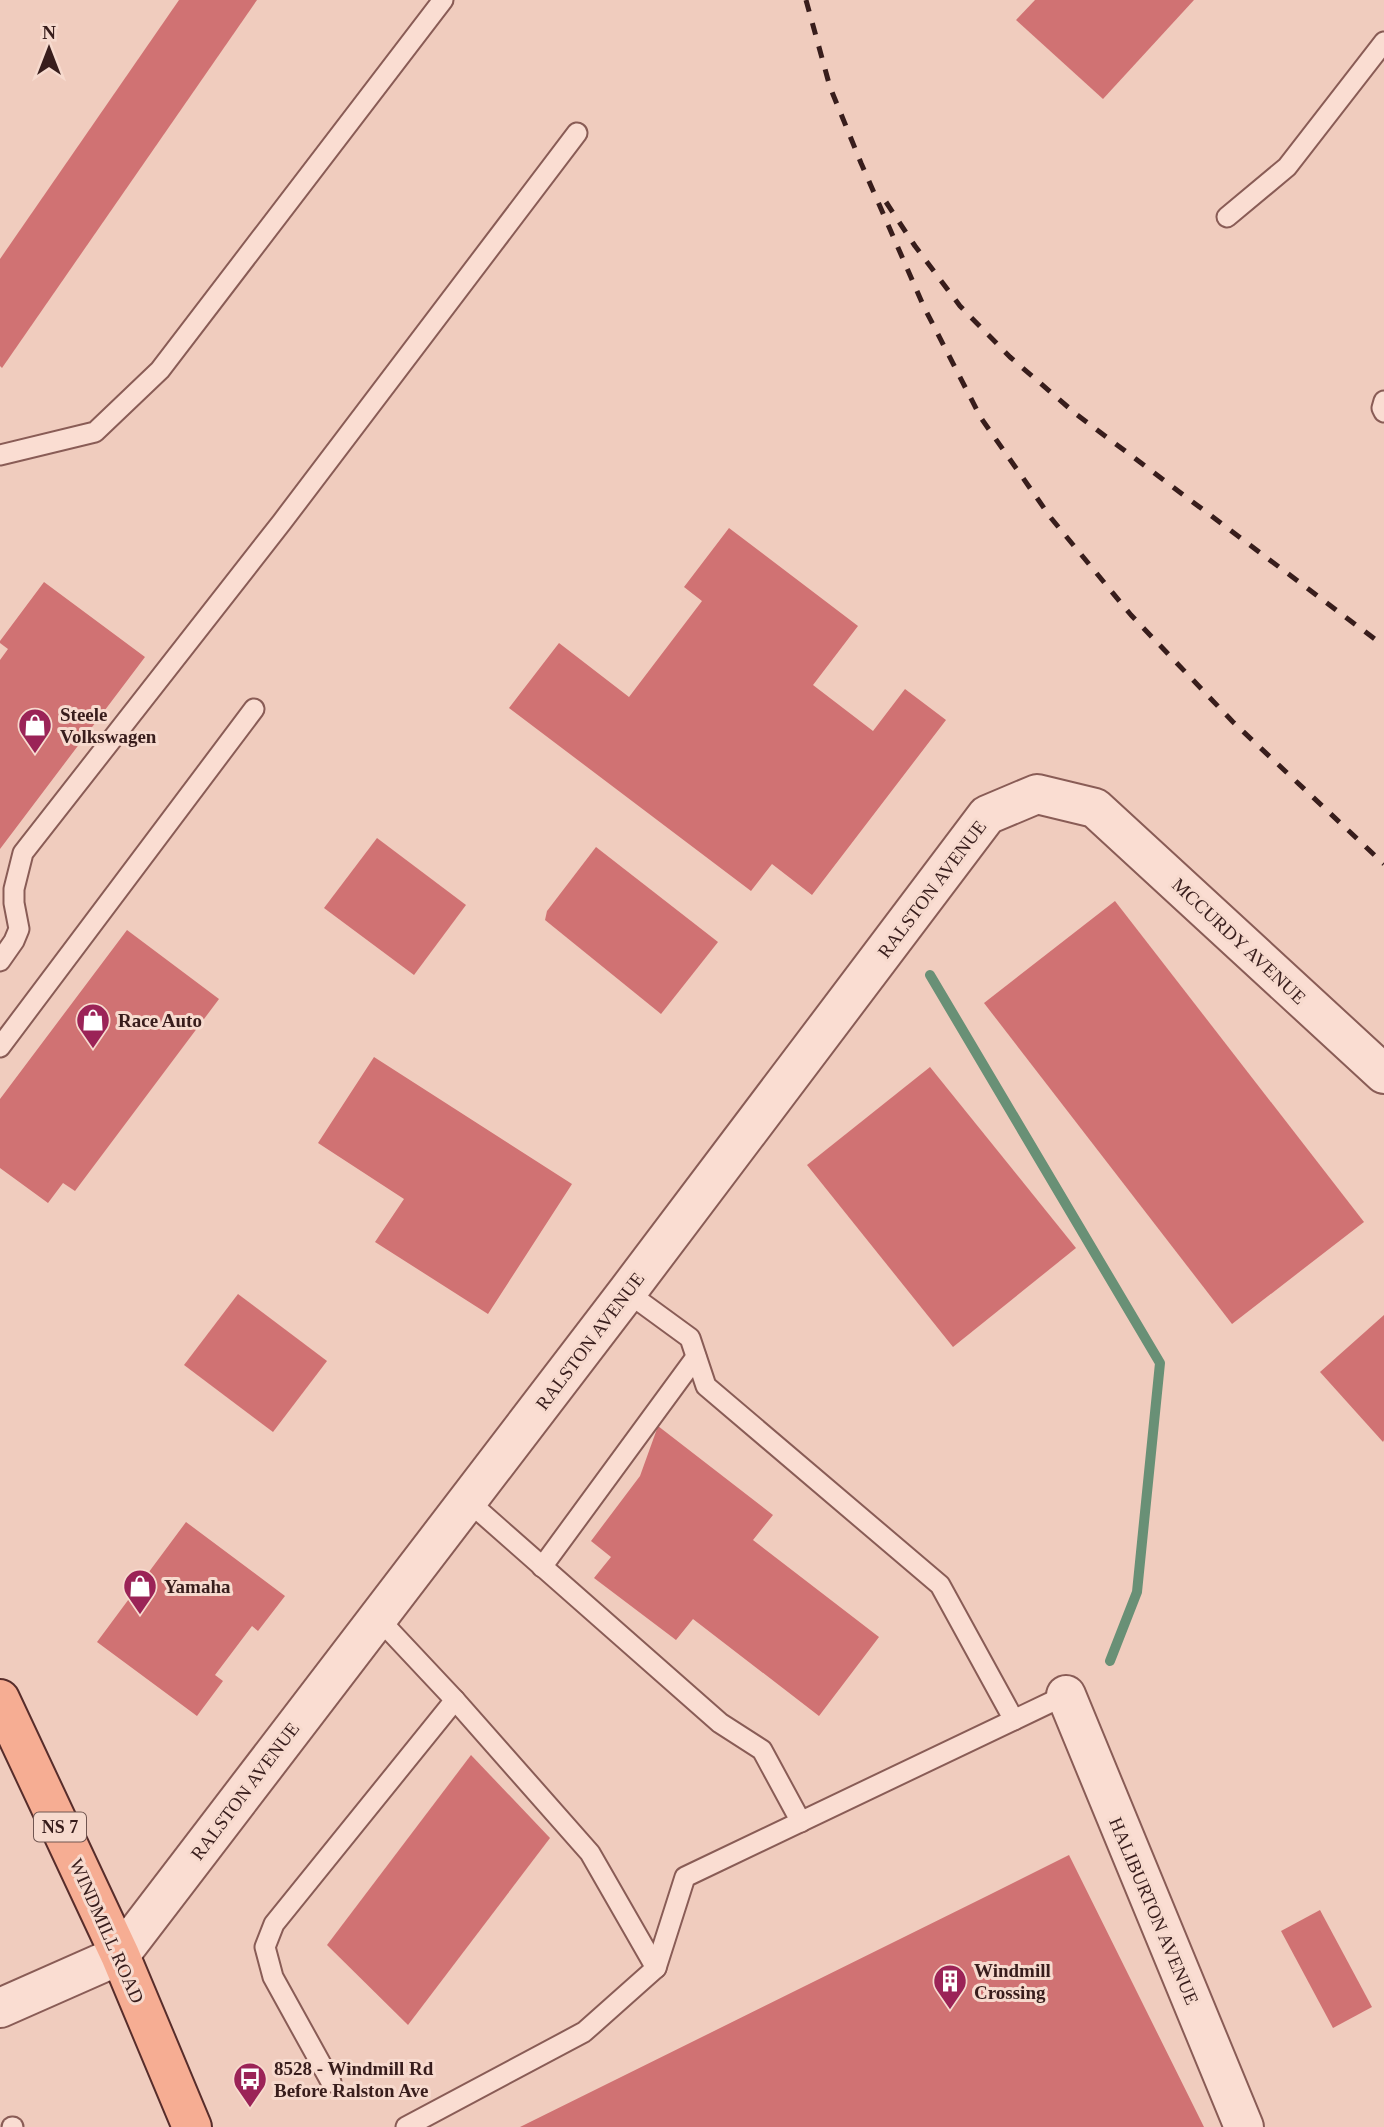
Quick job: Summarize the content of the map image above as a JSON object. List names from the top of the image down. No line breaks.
{"streets":{"main road":["NS 7","WINDMILL ROAD"],"street":["RALSTON AVENUE","MCCURDY AVENUE","HALIBURTON AVENUE"]},"crossings":[["RALSTON AVENUE","MCCURDY AVENUE"],["RALSTON AVENUE","WINDMILL ROAD"]],"places":{"shop":["Steele Volkswagen","Race Auto","Yamaha"],"building":["Windmill Crossing"],"bus stop":["8528 - Windmill Rd Before Ralston Ave"]},"north":"top"}
